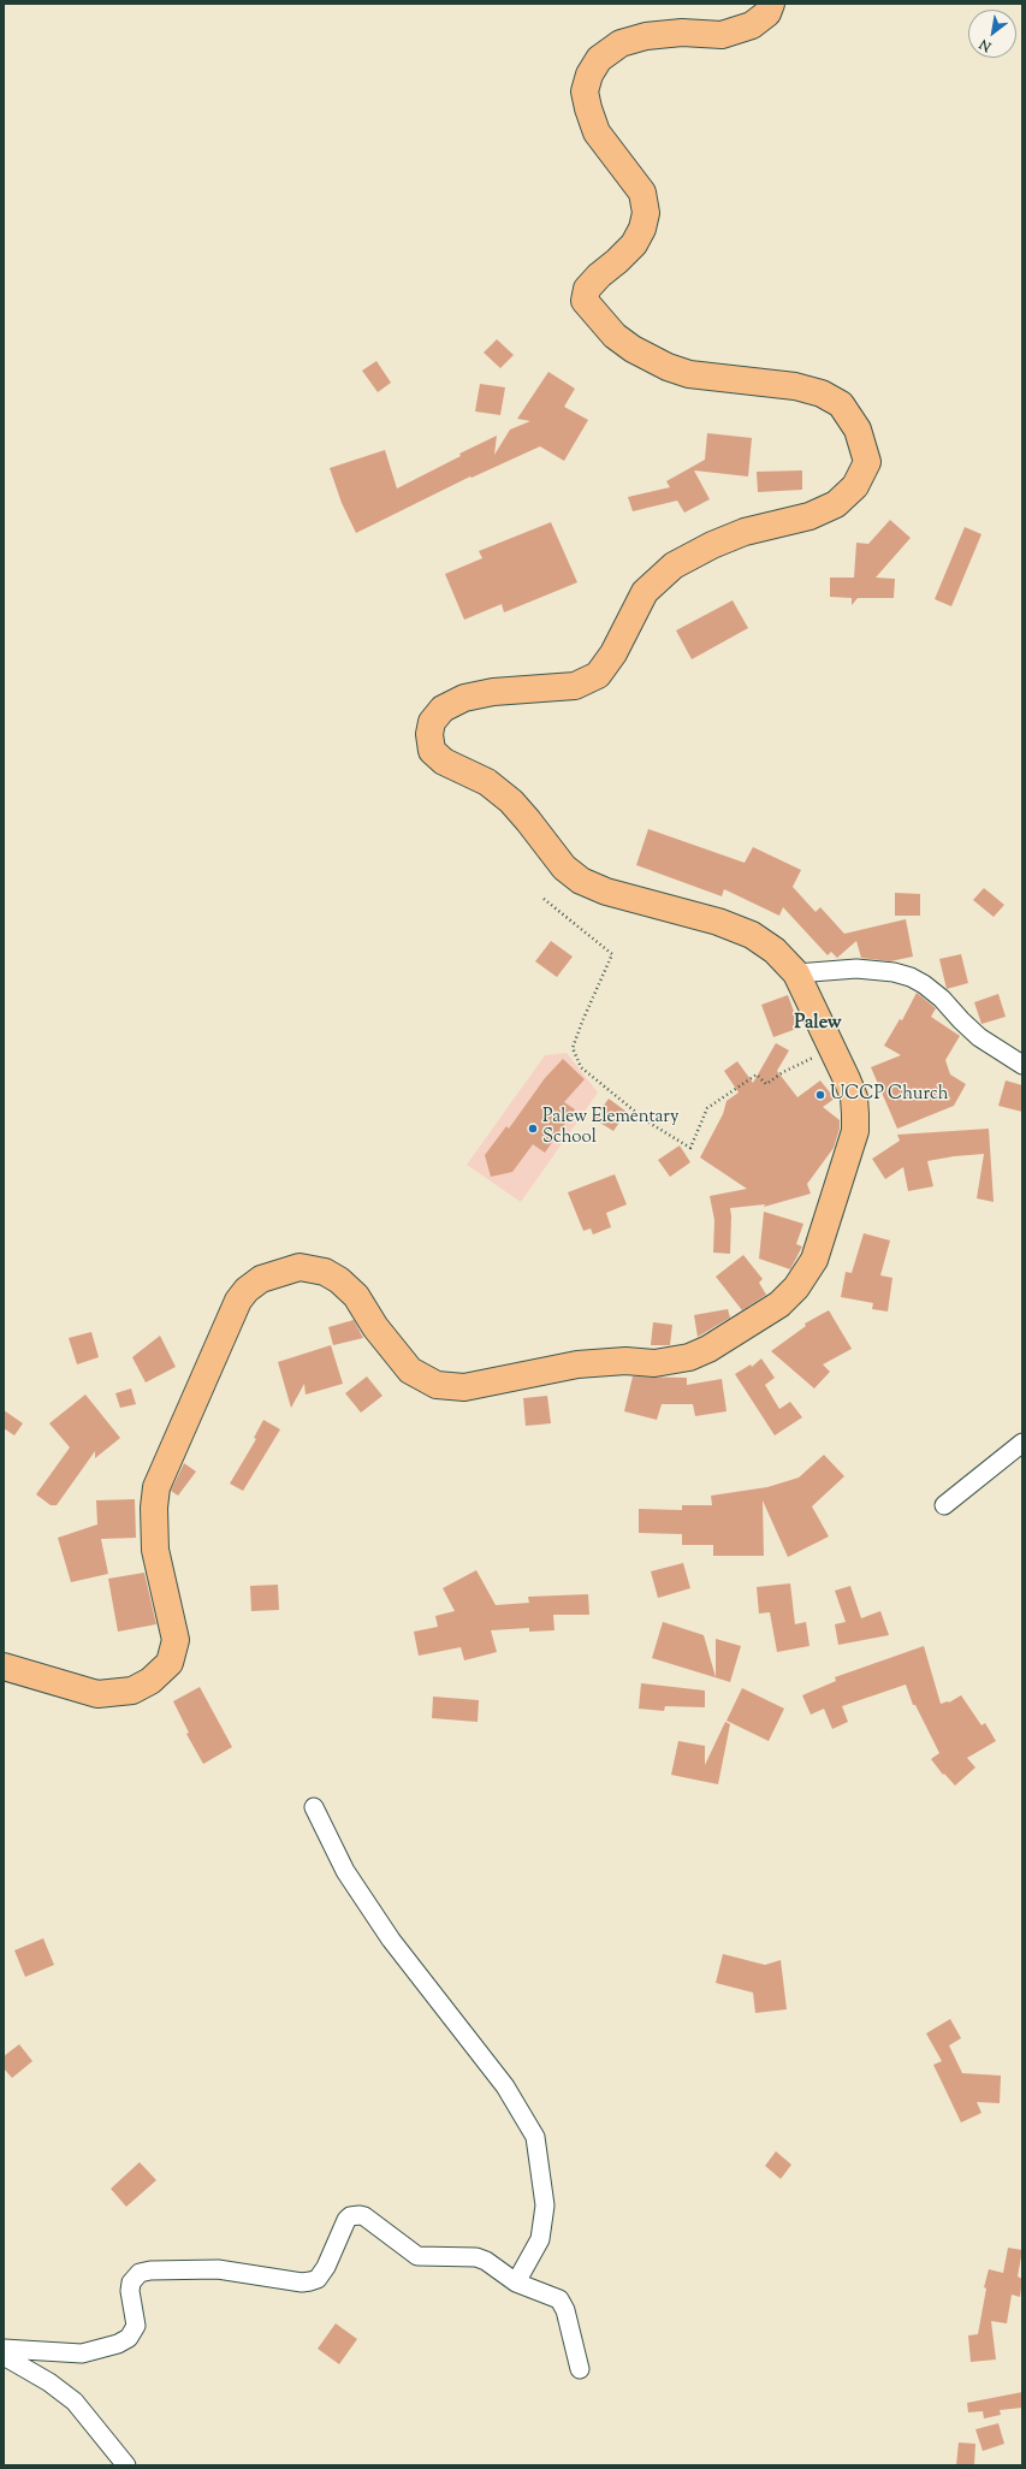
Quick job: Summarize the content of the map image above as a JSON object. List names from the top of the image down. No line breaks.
{"districts":["Palew"],"places":["UCCP Church","Palew Elementary School"],"north":"bottom left"}
